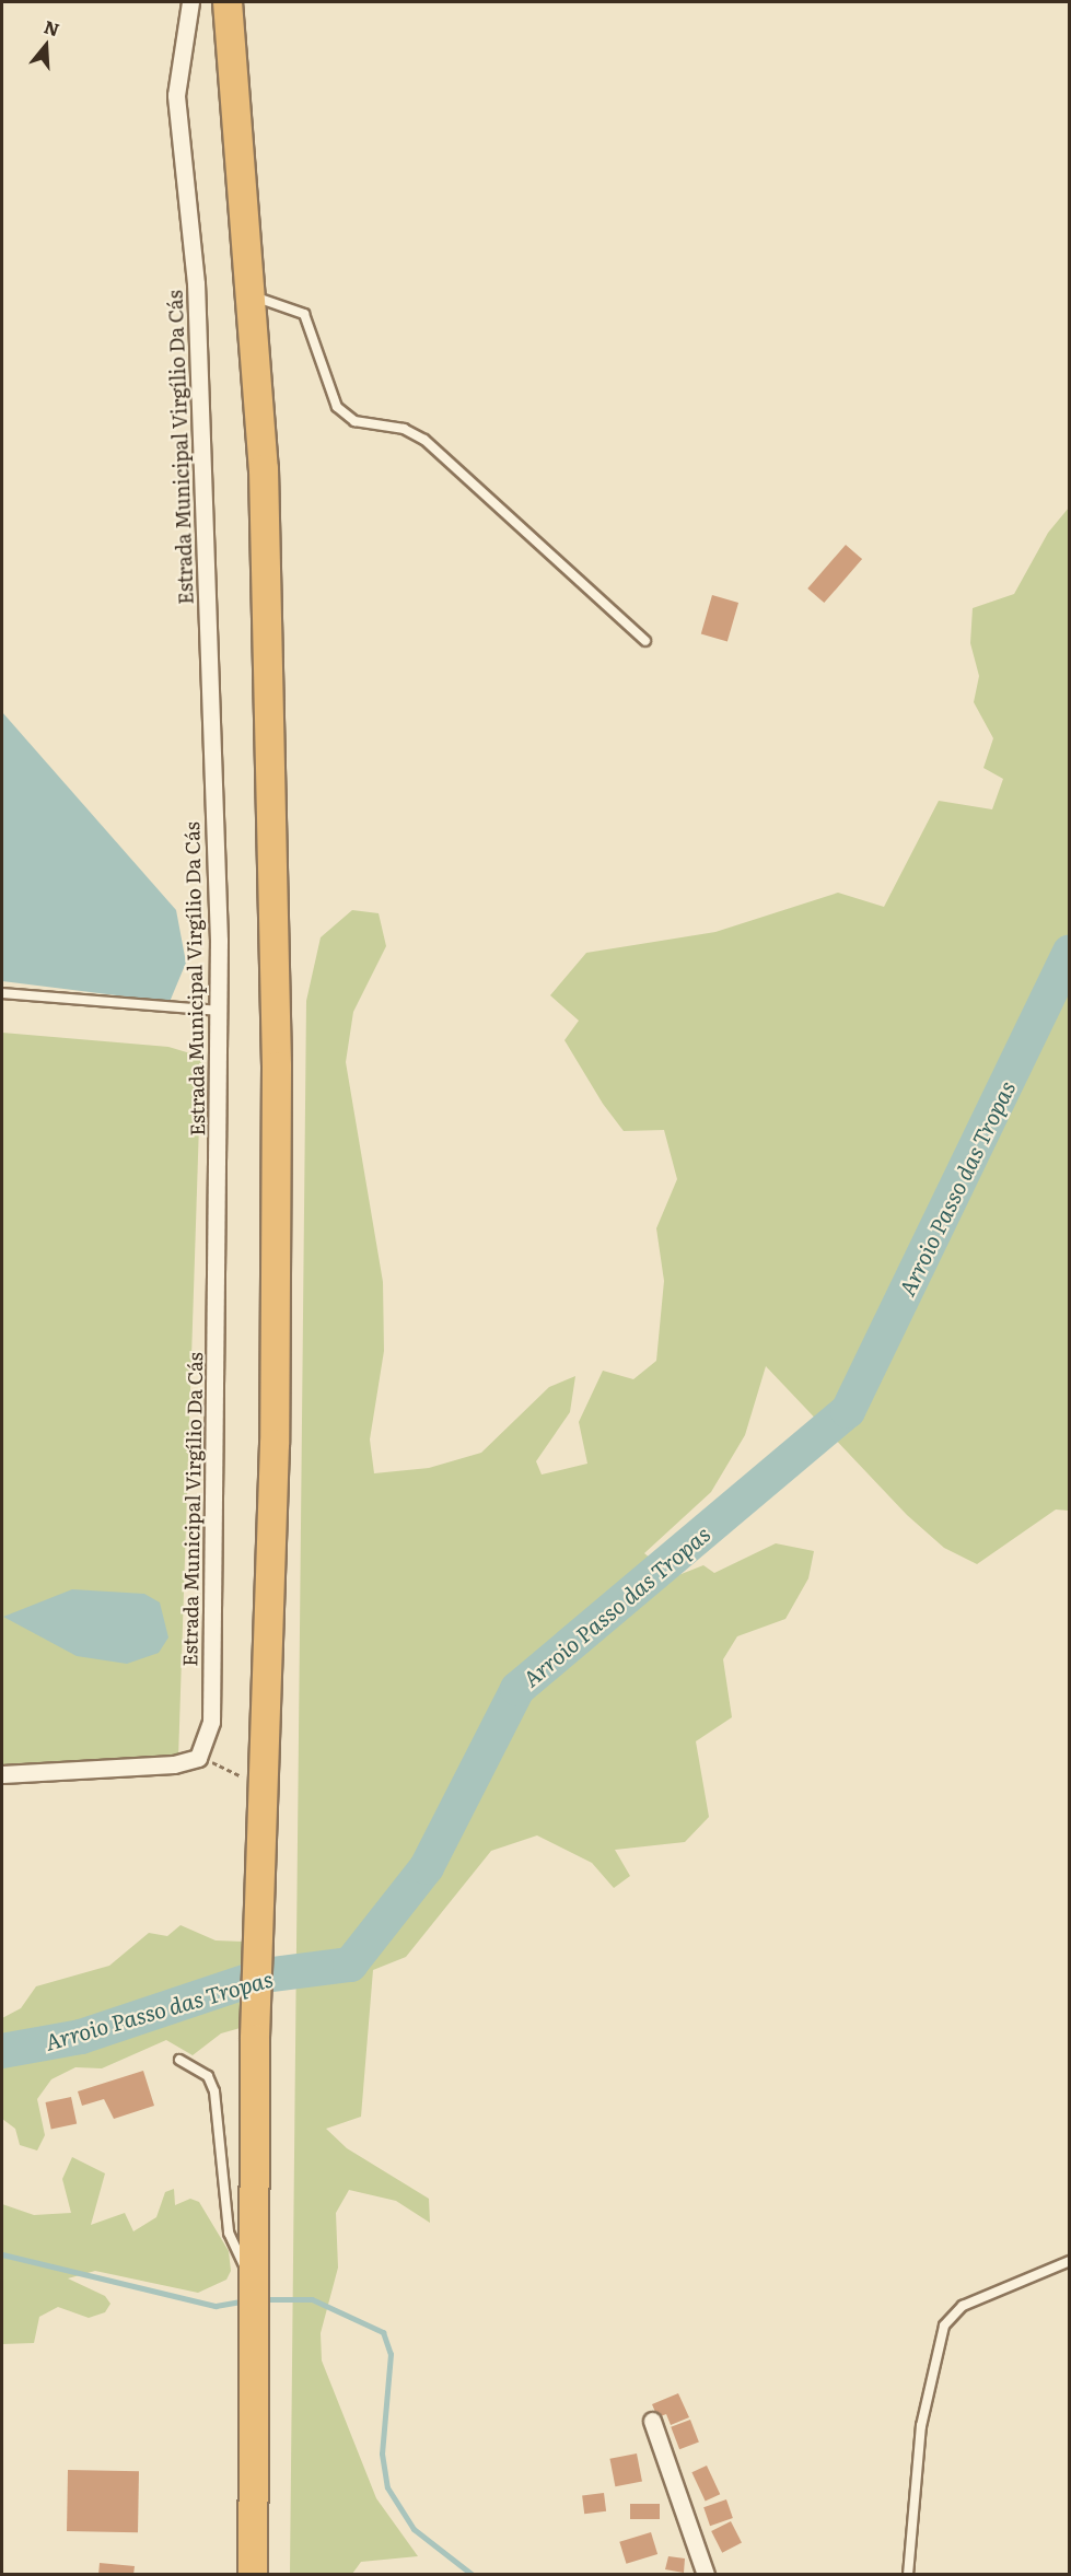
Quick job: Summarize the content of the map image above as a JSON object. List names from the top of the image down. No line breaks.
{"streets":{"street":["Estrada Municipal Virgílio Da Cás"]},"water":["Arroio Passo das Tropas"],"north":"top"}
